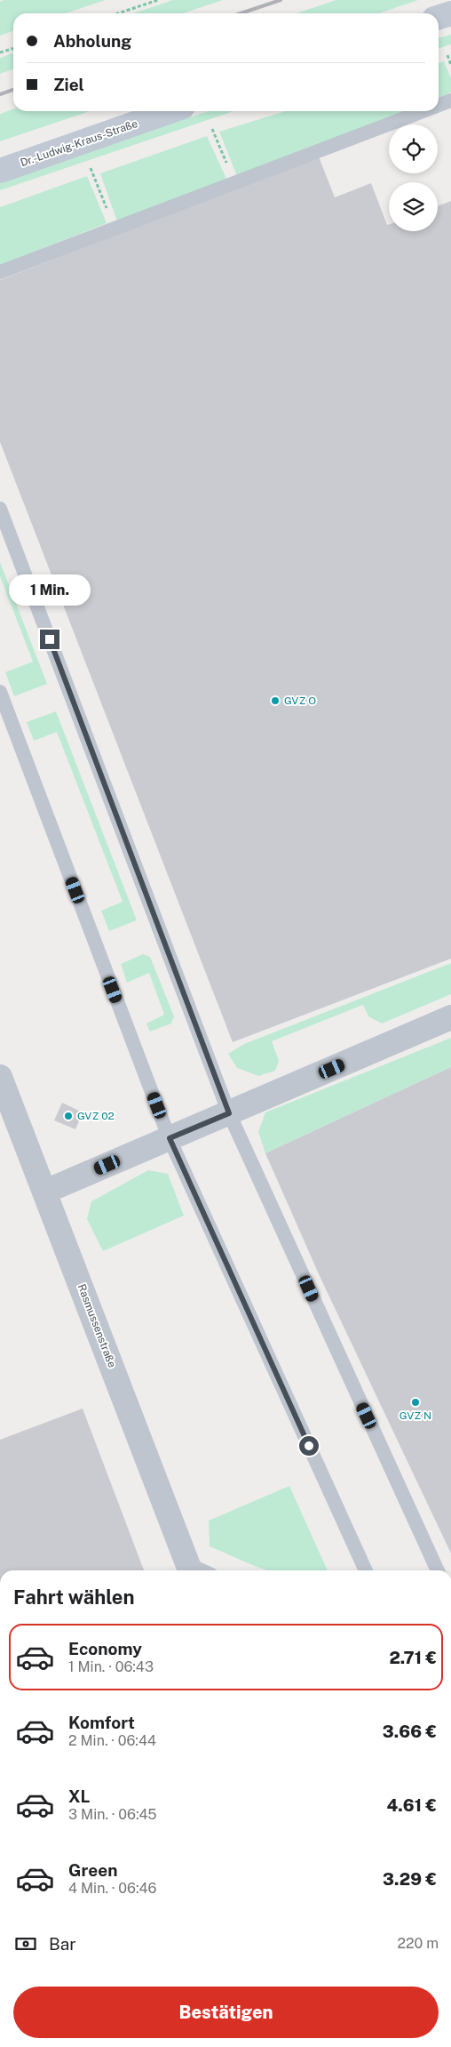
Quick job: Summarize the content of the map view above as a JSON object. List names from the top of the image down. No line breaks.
{"streets":{"main road":["Dr.-Ludwig-Kraus-Straße"],"street":["Rasmussenstraße"]},"places":["GVZ O","GVZ 02","GVZ N"],"page":{"banner":["Abholung","Ziel"],"bubble":"1 Min.","heading":"Fahrt wählen","list":[{"name":"Economy","note":"1 Min. · 06:43","value":"2.71 €"},{"name":"Komfort","note":"2 Min. · 06:44","value":"3.66 €"},{"name":"XL","note":"3 Min. · 06:45","value":"4.61 €"},{"name":"Green","note":"4 Min. · 06:46","value":"3.29 €"}],"pay":["Bar","220 m"],"buttons":"Bestätigen"}}
